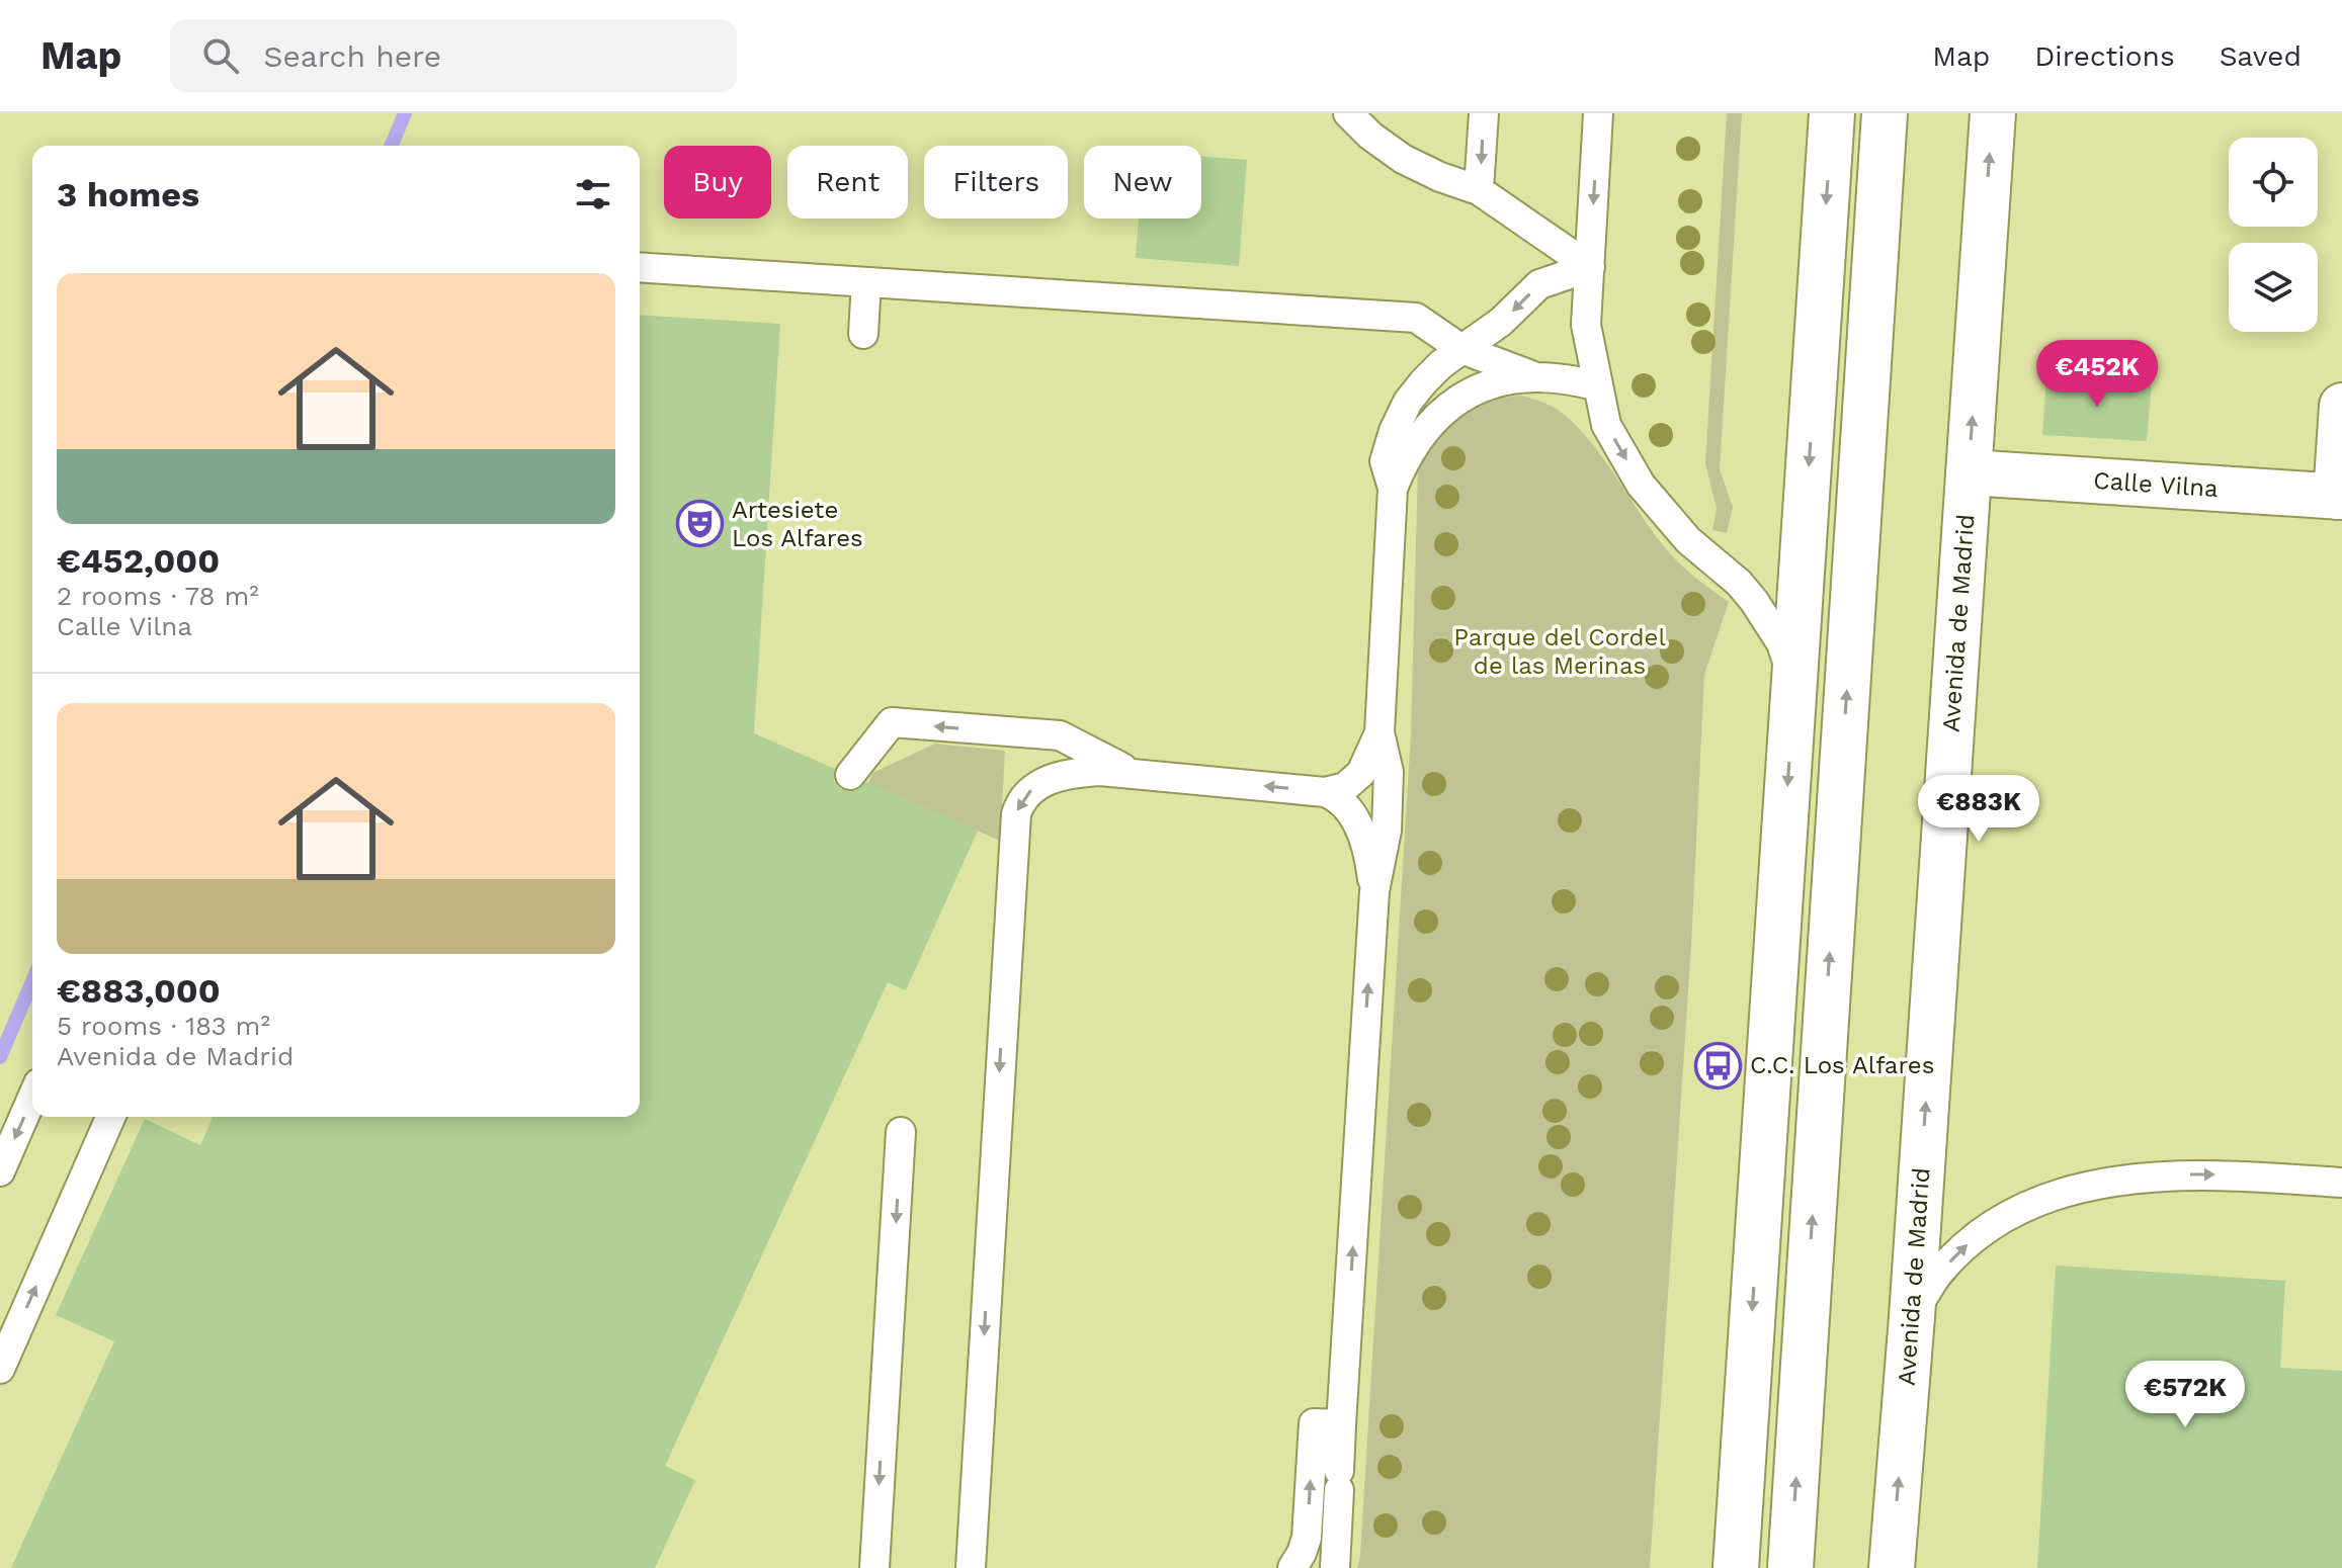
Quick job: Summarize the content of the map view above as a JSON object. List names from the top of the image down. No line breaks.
{"streets":{"main road":["Calle Vilna","Avenida de Madrid"]},"crossings":[["Calle Vilna","Avenida de Madrid"]],"parks":["Parque del Cordel de las Merinas"],"places":{"theatre":["Artesiete Los Alfares"],"bus stop":["C.C. Los Alfares"]},"page":{"header":"Map","search":"Search here","nav":["Map","Directions","Saved"],"chip":["Buy","Rent","Filters","New"],"heading":"3 homes","list":[{"name":"€452,000","note":"2 rooms · 78 m² · Calle Vilna"},{"name":"€883,000","note":"5 rooms · 183 m² · Avenida de Madrid"}],"price":["€452K","€883K","€572K"]}}
